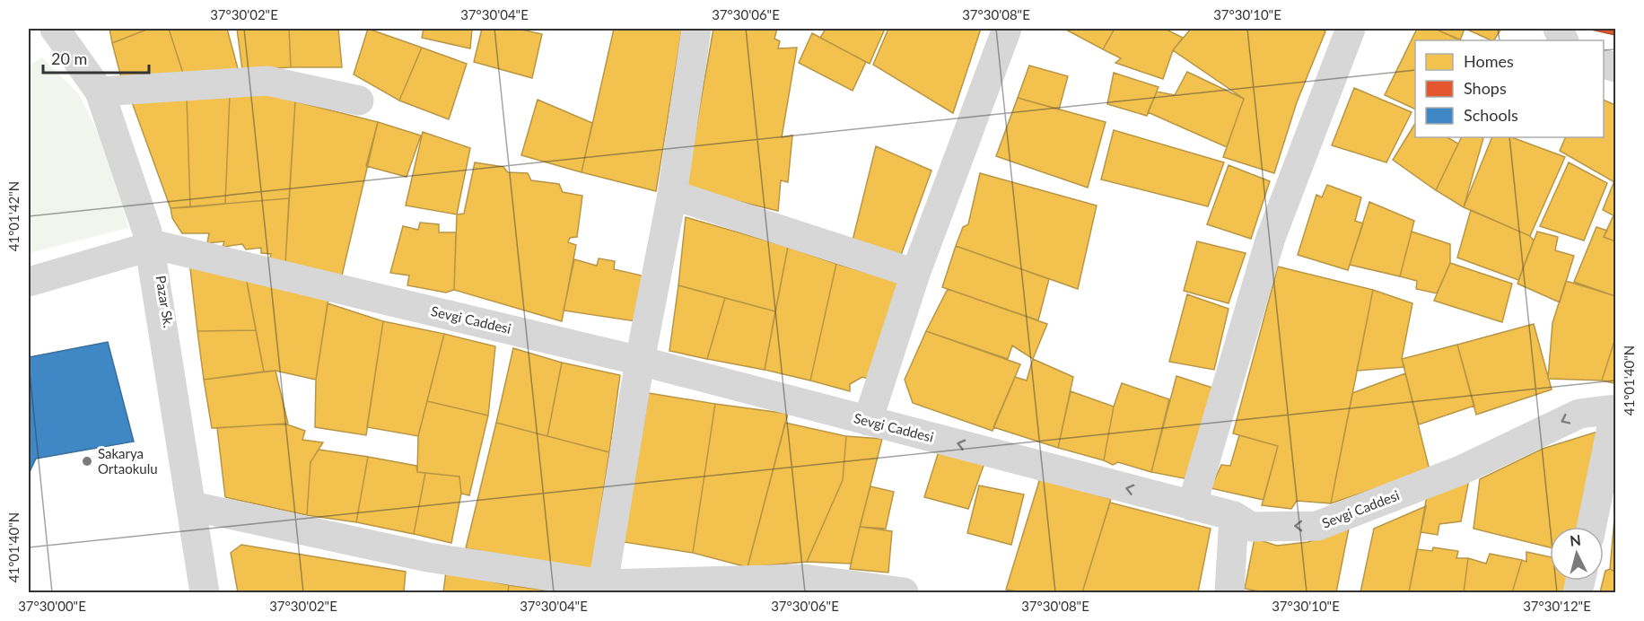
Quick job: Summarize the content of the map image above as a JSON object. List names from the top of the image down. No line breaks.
{"streets":{"street":["Pazar Sk.","Sevgi Caddesi"]},"crossings":[["Pazar Sk.","Sevgi Caddesi"]],"one_way":["Sevgi Caddesi"],"places":["Sakarya Ortaokulu"],"legend":["Homes","Shops","Schools"],"scale_bar":"20 m","north":"top","coordinates":["37°30'02\"E","37°30'04\"E","37°30'06\"E","37°30'08\"E","37°30'10\"E","41°01'42\"N","41°01'40\"N","37°30'00\"E","37°30'12\"E"]}
